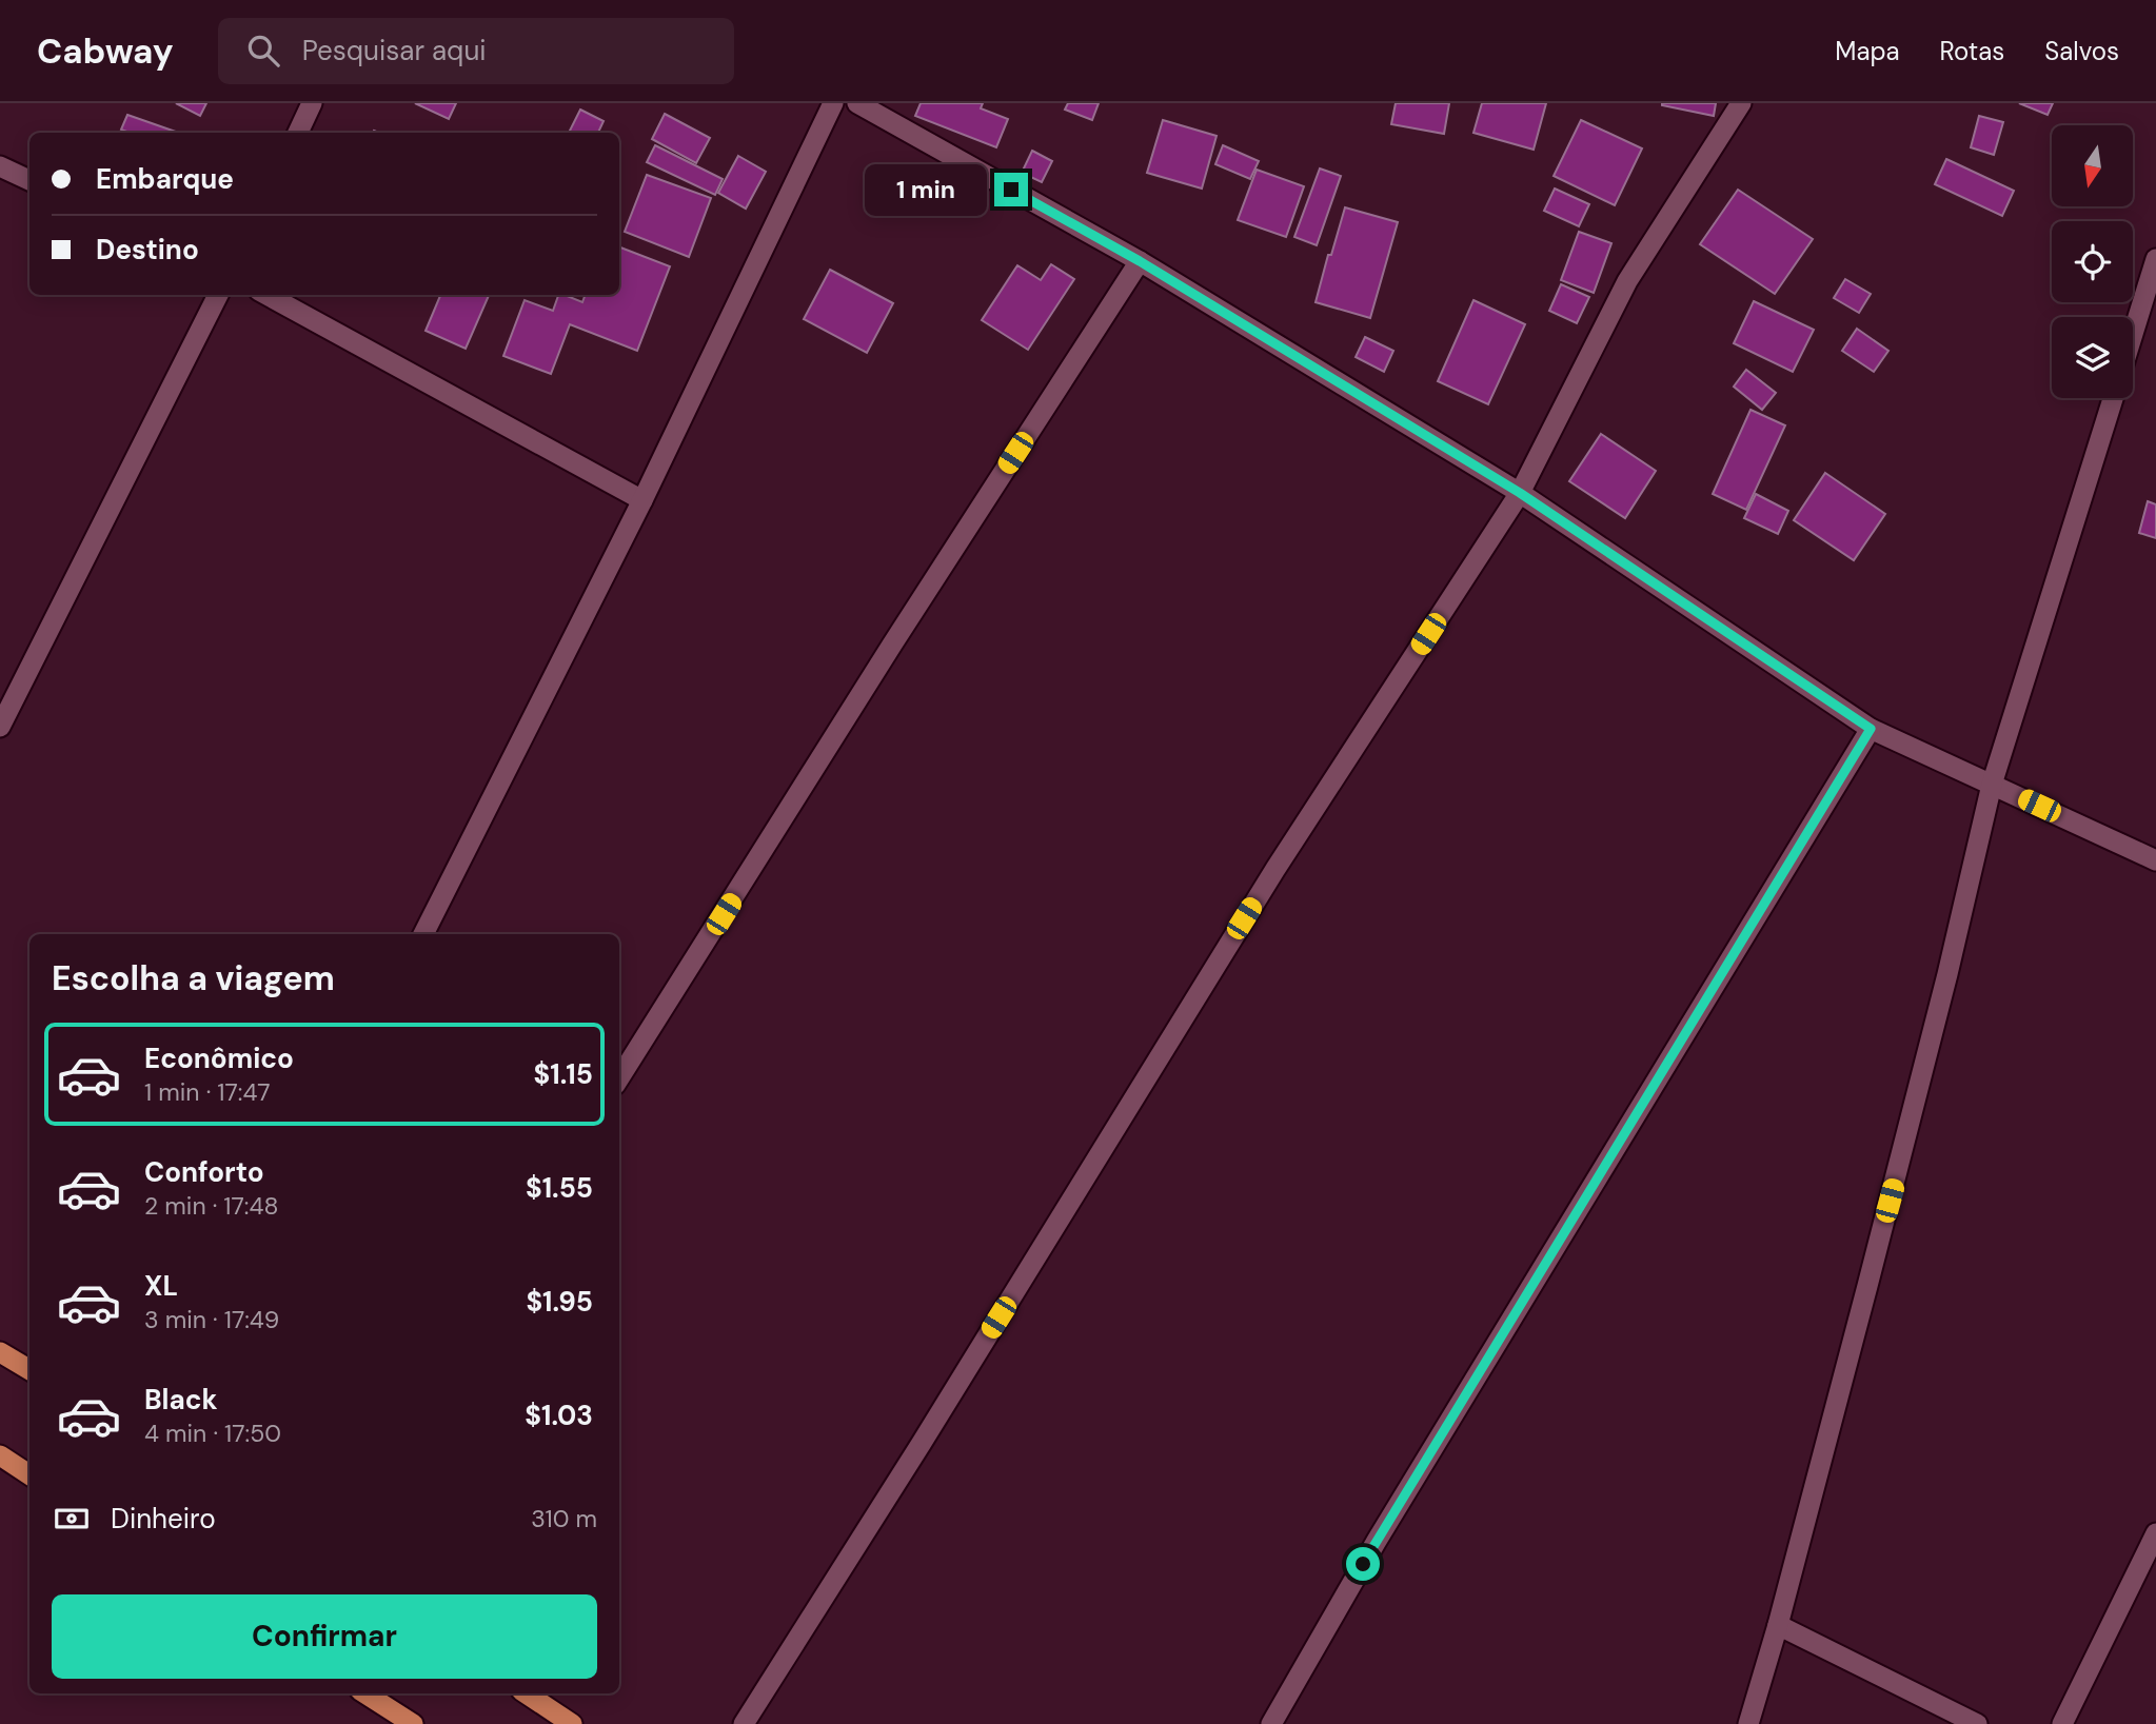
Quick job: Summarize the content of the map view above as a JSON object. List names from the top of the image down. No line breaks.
{"north":"bottom","page":{"header":"Cabway","search":"Pesquisar aqui","nav":["Mapa","Rotas","Salvos"],"banner":["Embarque","Destino"],"bubble":"1 min","heading":"Escolha a viagem","list":[{"name":"Econômico","note":"1 min · 17:47","value":"$1.15"},{"name":"Conforto","note":"2 min · 17:48","value":"$1.55"},{"name":"XL","note":"3 min · 17:49","value":"$1.95"},{"name":"Black","note":"4 min · 17:50","value":"$1.03"}],"pay":["Dinheiro","310 m"],"buttons":"Confirmar"}}
